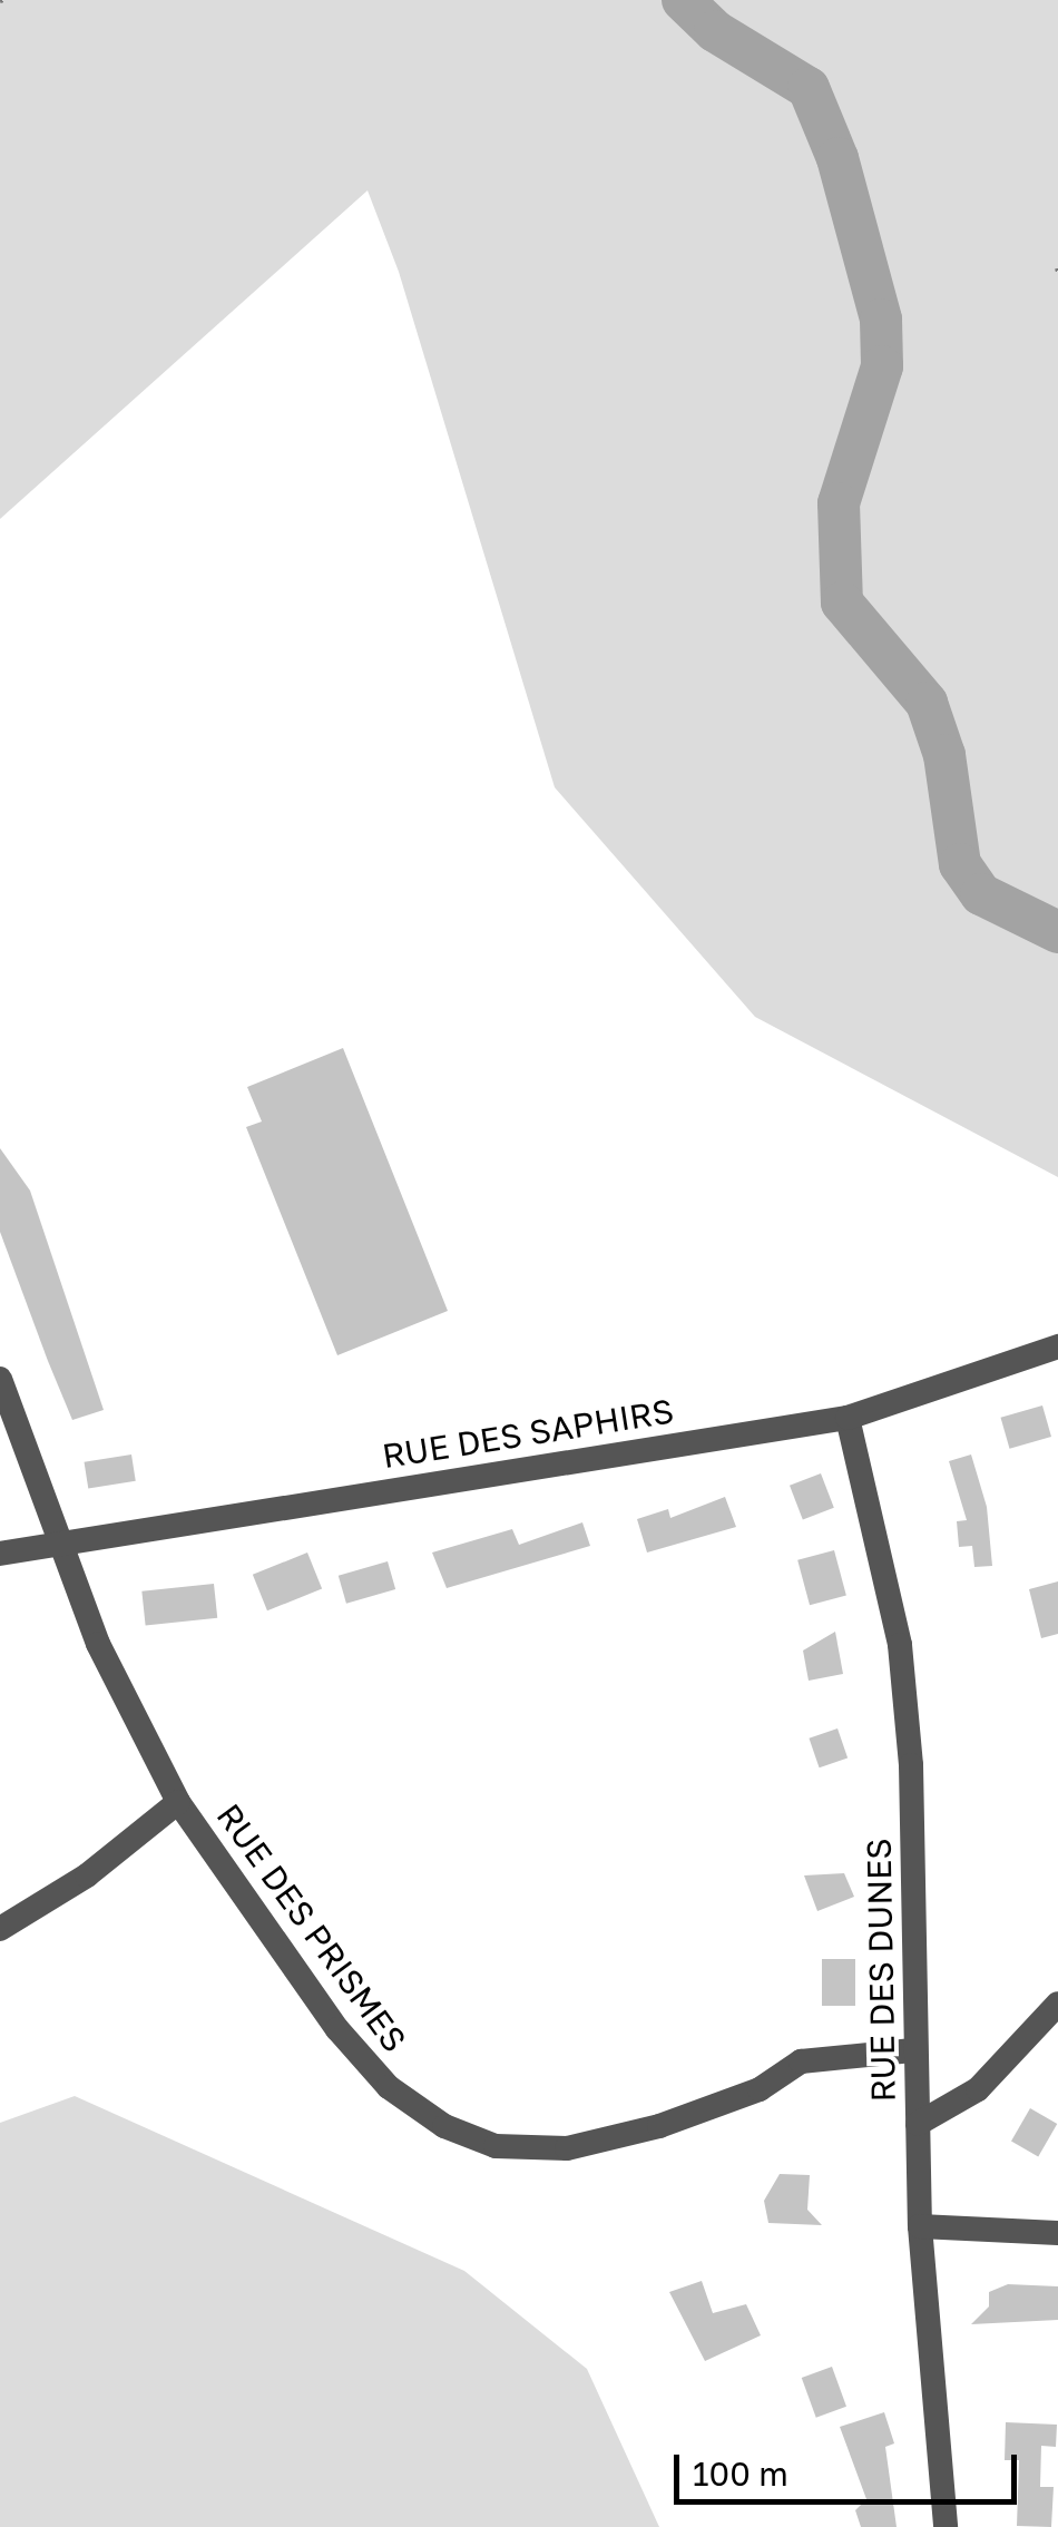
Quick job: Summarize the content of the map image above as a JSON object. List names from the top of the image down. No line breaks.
{"streets":{"street":["RUE DES SAPHIRS","RUE DES PRISMES","RUE DES DUNES"]},"crossings":[["RUE DES SAPHIRS","RUE DES PRISMES"],["RUE DES SAPHIRS","RUE DES DUNES"],["RUE DES PRISMES","RUE DES DUNES"]],"scale_bar":"100 m"}
